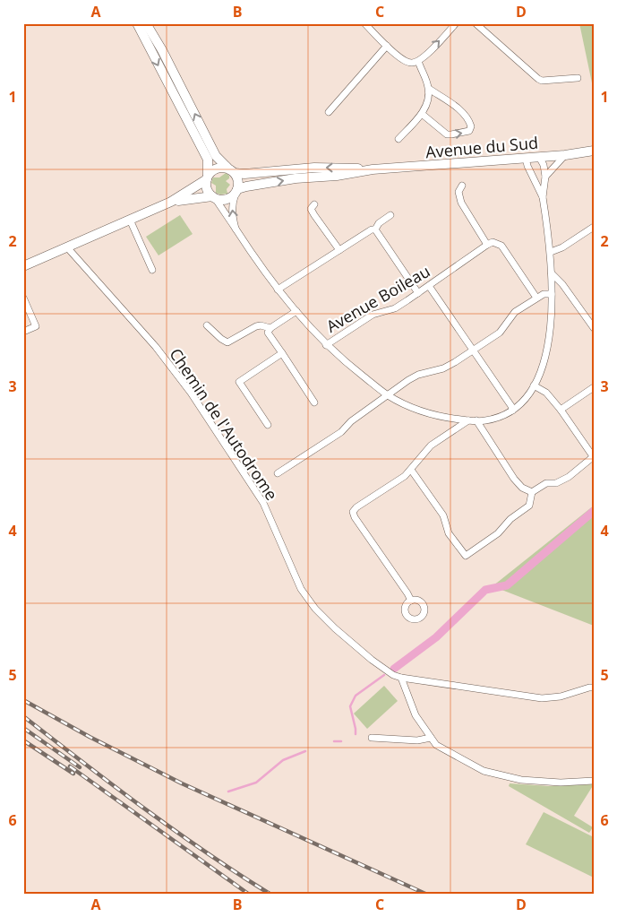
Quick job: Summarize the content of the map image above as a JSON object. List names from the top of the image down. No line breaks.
{"streets":{"main road":["Avenue du Sud"],"street":["Avenue Boileau","Chemin de l'Autodrome"]},"grid":{"columns":["A","B","C","D"],"rows":["1","2","3","4","5","6"]}}
